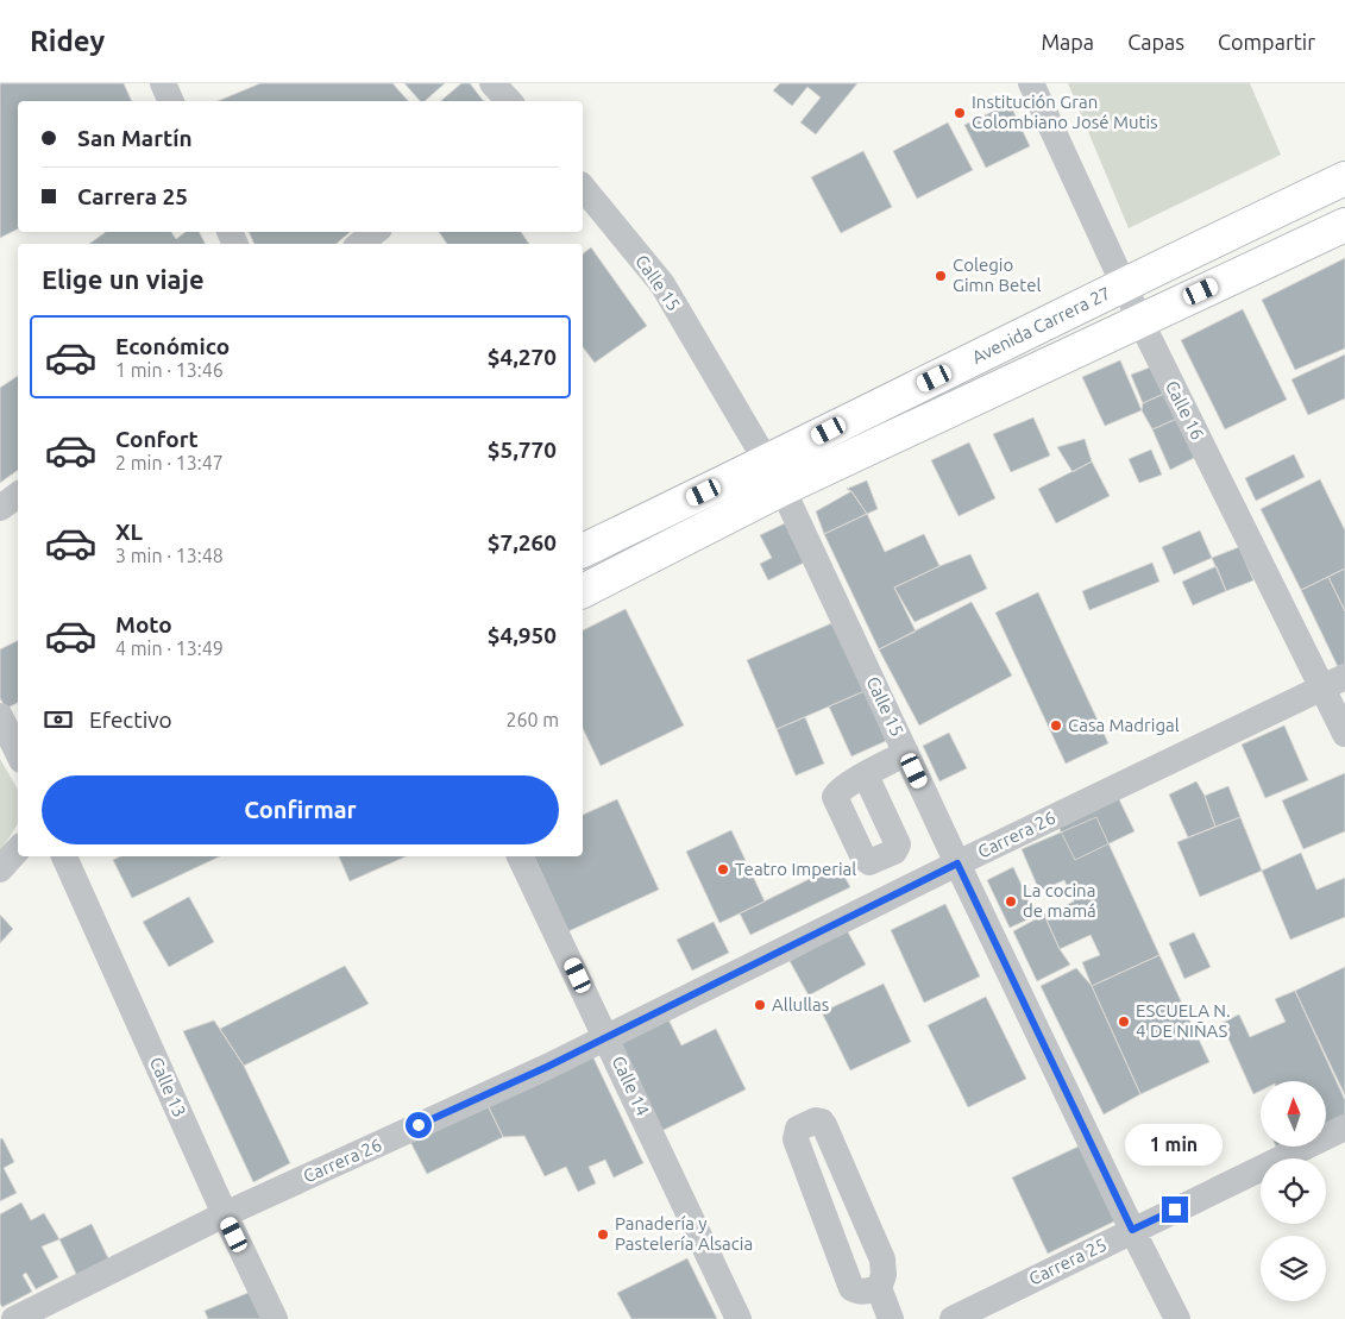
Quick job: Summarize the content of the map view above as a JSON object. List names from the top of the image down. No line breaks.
{"streets":{"main road":["Avenida Carrera 27"],"street":["Calle 15","Calle 16","Carrera 26","Calle 14","Calle 13","Carrera 25"]},"crossings":[["Calle 15","Avenida Carrera 27"],["Calle 15","Carrera 26"],["Calle 15","Carrera 25"],["Avenida Carrera 27","Calle 16"],["Calle 16","Carrera 26"],["Carrera 26","Calle 14"],["Carrera 26","Calle 13"]],"places":["Institución Gran Colombiano José Mutis","Colegio Gimn Betel","Casa Madrigal","Teatro Imperial","La cocina de mamá","Allullas","ESCUELA N. 4 DE NIÑAS","Panadería y Pastelería Alsacia"],"north":"top","page":{"header":"Ridey","nav":["Mapa","Capas","Compartir"],"banner":["San Martín","Carrera 25"],"heading":"Elige un viaje","list":[{"name":"Económico","note":"1 min · 13:46","value":"$4,270"},{"name":"Confort","note":"2 min · 13:47","value":"$5,770"},{"name":"XL","note":"3 min · 13:48","value":"$7,260"},{"name":"Moto","note":"4 min · 13:49","value":"$4,950"}],"pay":["Efectivo","260 m"],"buttons":"Confirmar","bubble":"1 min"}}
